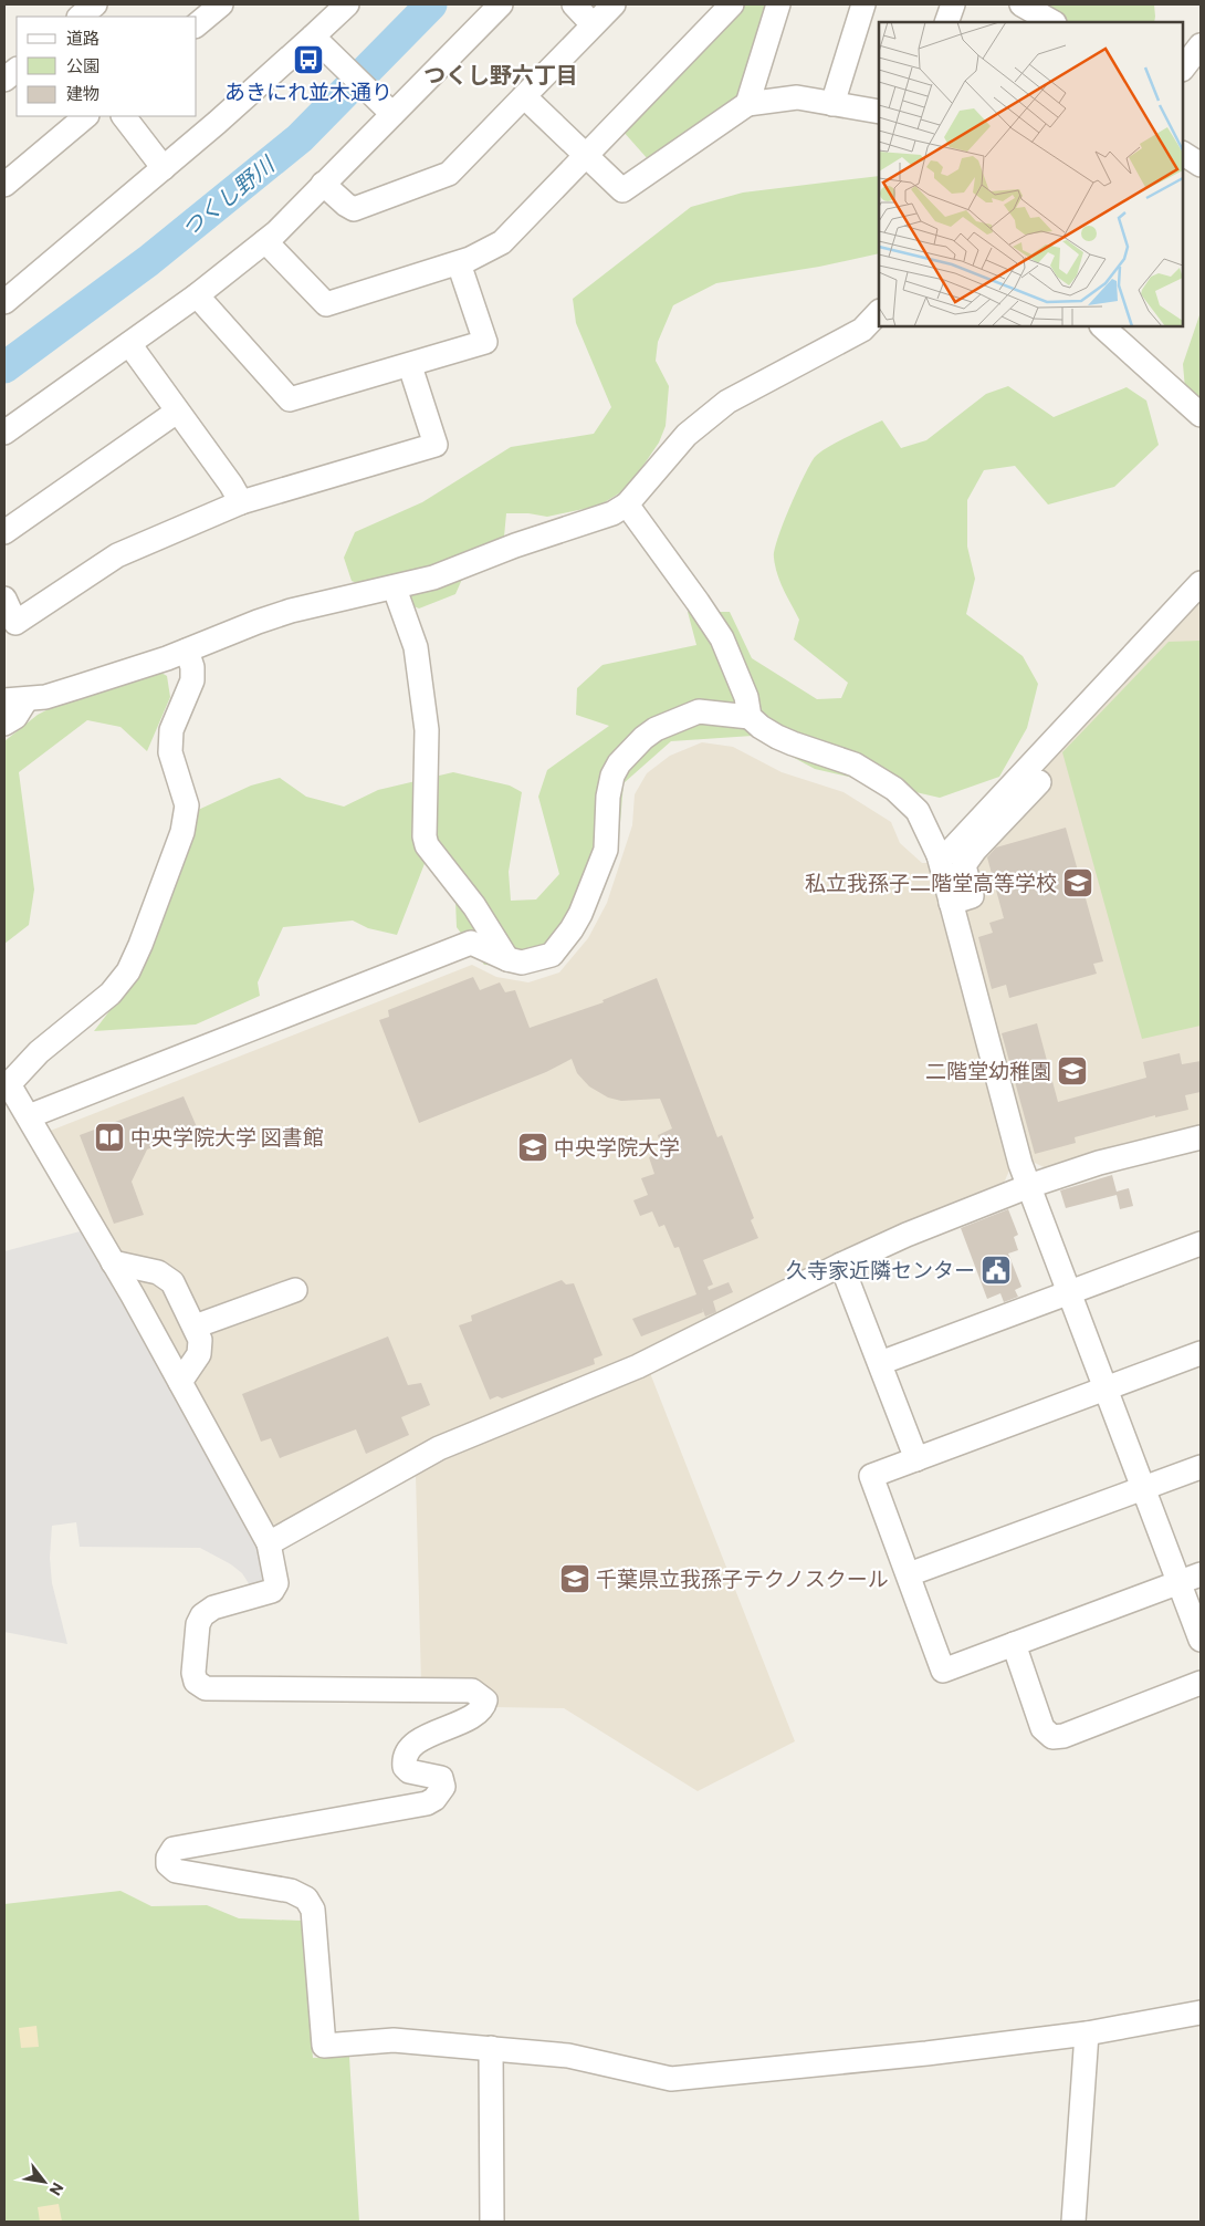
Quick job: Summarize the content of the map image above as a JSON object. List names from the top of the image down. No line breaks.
{"districts":["つくし野六丁目"],"water":["つくし野川"],"places":{"bus stop":["あきにれ並木通り"],"school or university":["私立我孫子二階堂高等学校","二階堂幼稚園","中央学院大学","千葉県立我孫子テクノスクール"],"library":["中央学院大学 図書館"],"public building":["久寺家近隣センター"]},"legend":["道路","公園","建物"],"north":"bottom right"}
